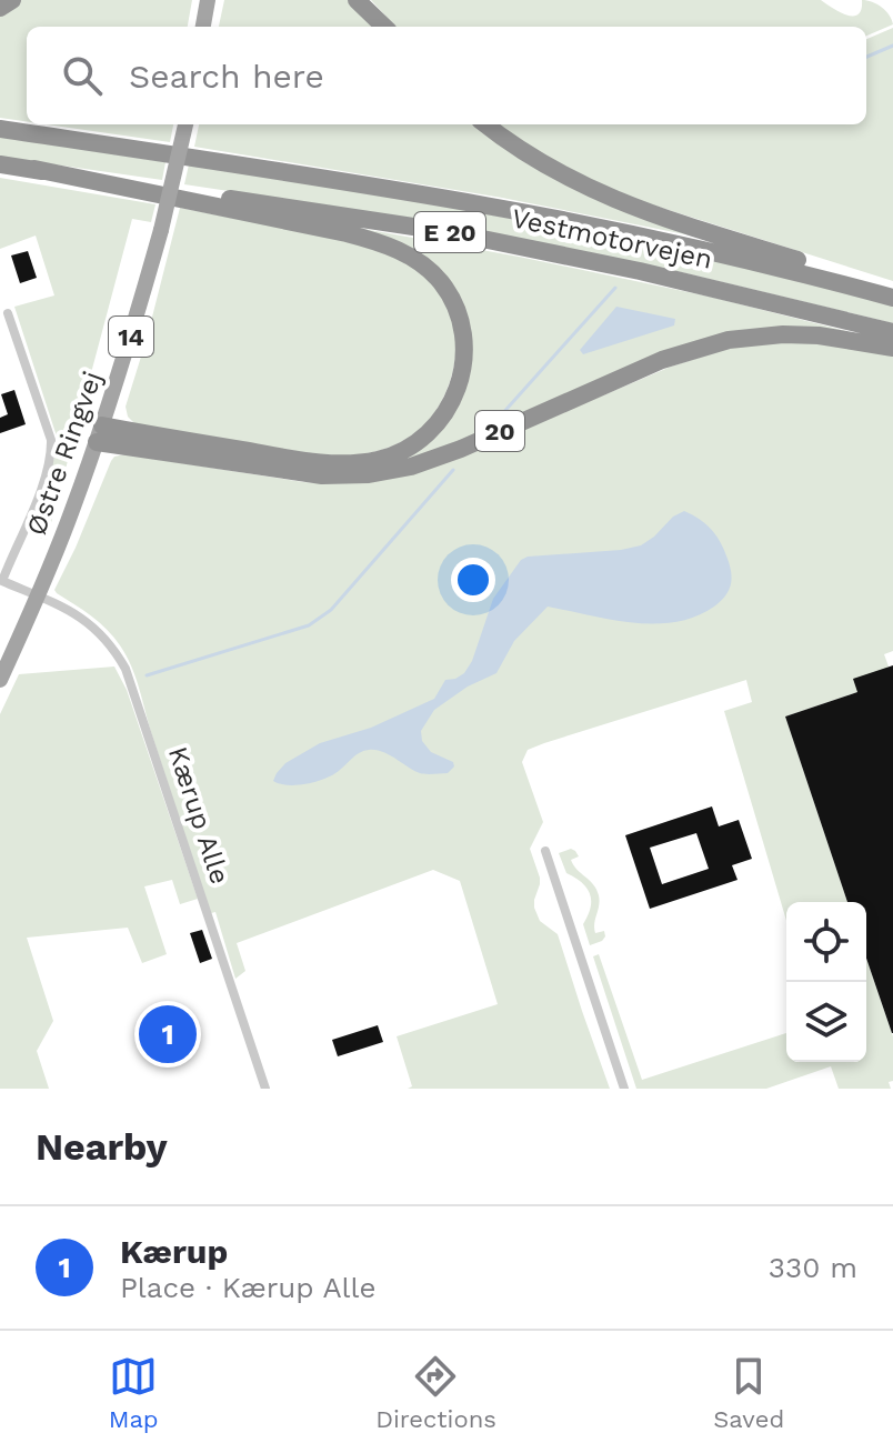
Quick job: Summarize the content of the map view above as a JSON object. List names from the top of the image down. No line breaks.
{"streets":{"highway":["E 20","Vestmotorvejen","20"],"main road":["14","Østre Ringvej"],"street":["Kærup Alle"]},"crossings":[["Vestmotorvejen","20"],["20","Østre Ringvej"],["Østre Ringvej","Kærup Alle"]],"page":{"search":"Search here","pins":"1","heading":"Nearby","list":[{"mark":"1","name":"Kærup","note":"Place · Kærup Alle","value":"330 m"}],"nav":["Map","Directions","Saved"]}}
